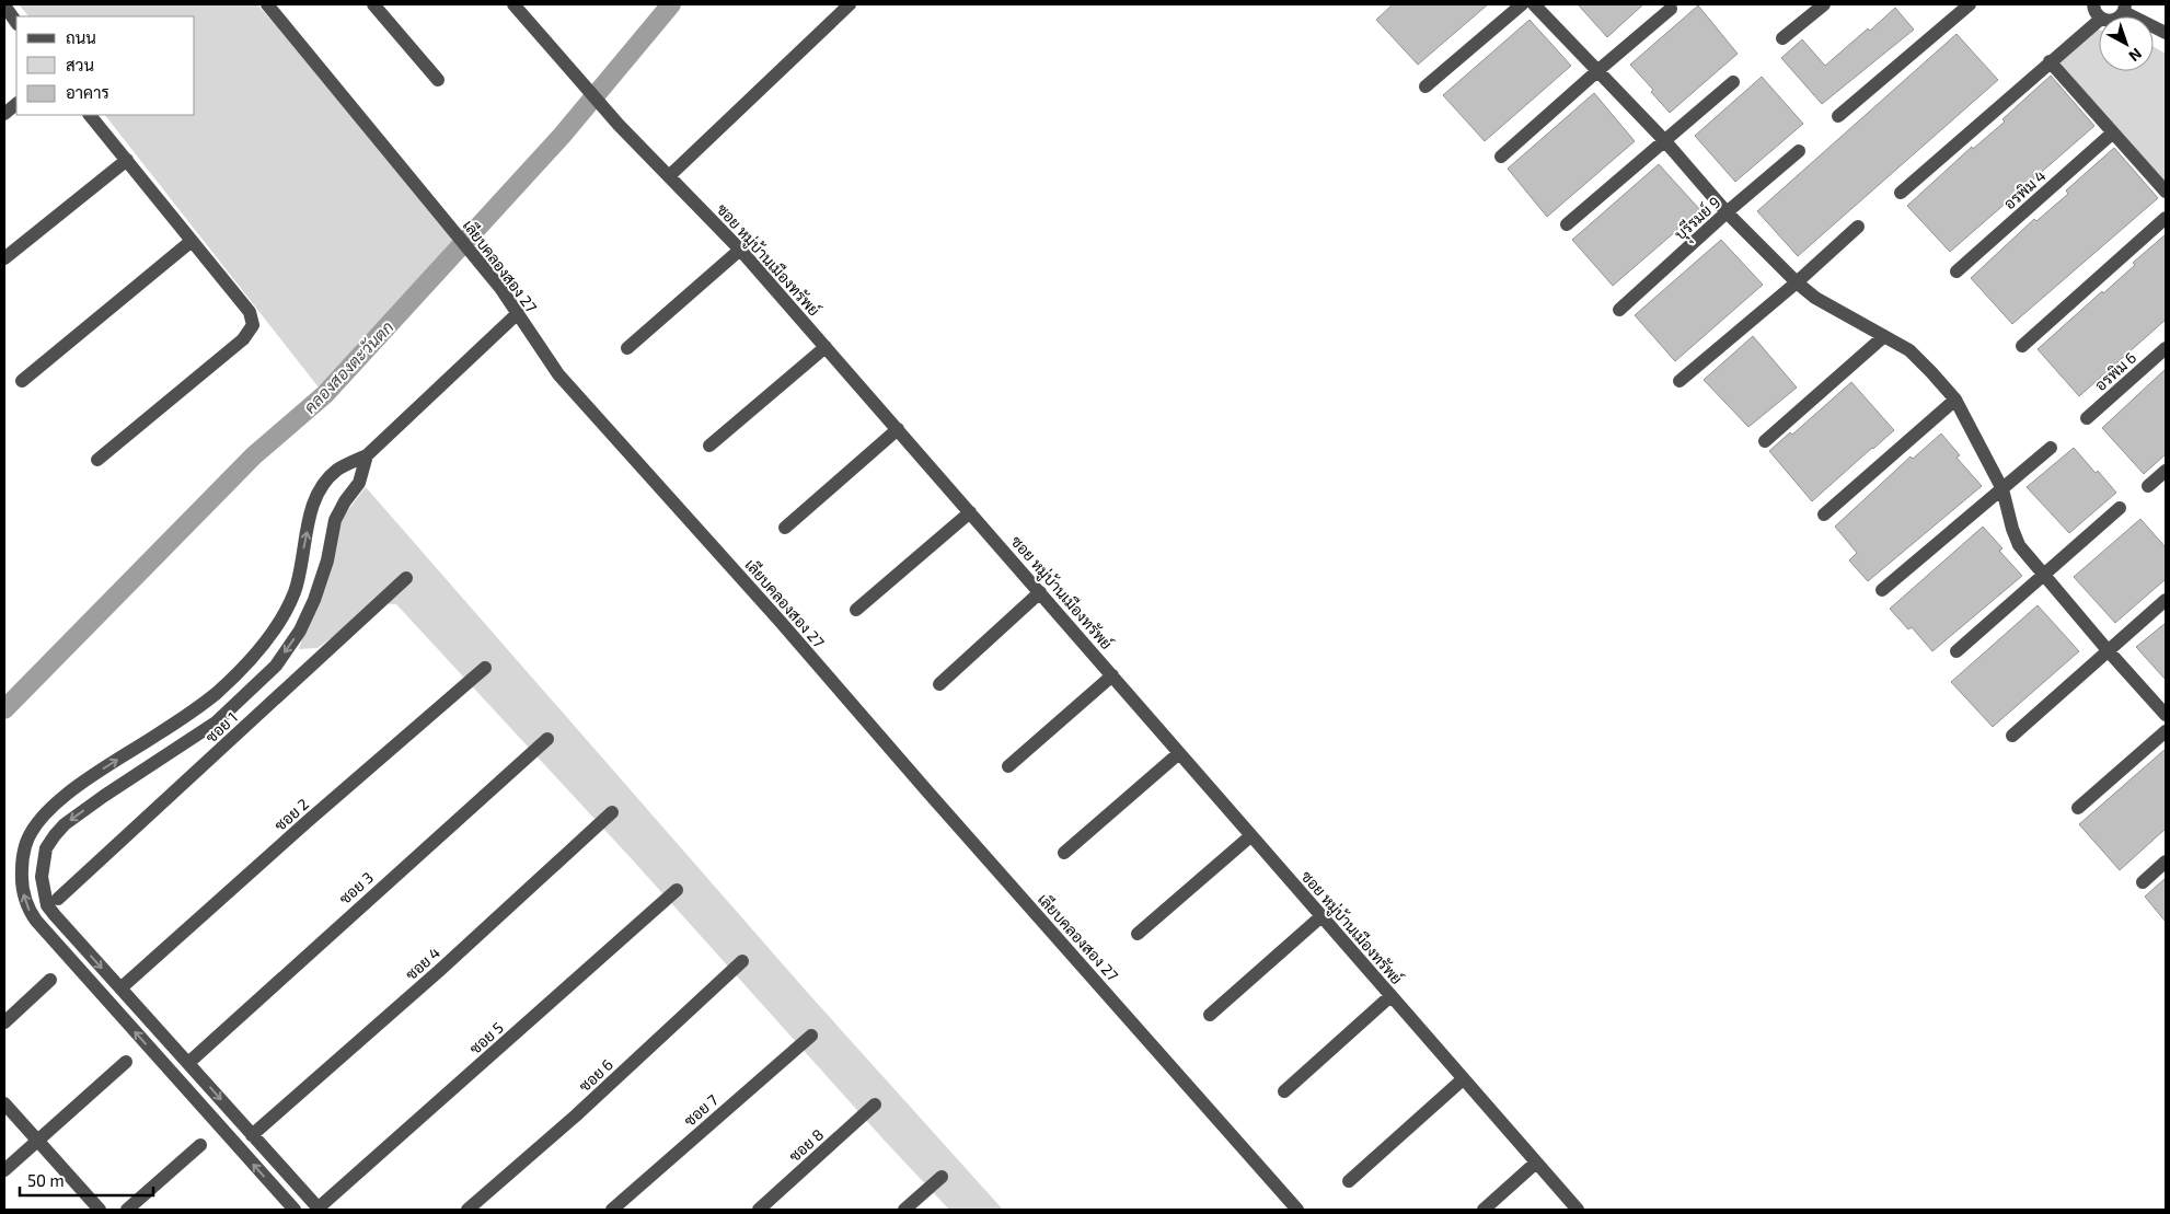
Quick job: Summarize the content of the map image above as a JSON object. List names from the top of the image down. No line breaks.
{"streets":{"street":["อรพิม 4","บุุรีรมย์ 9","ซอย หมู่บ้านเมืองทรัพย์","เลียบคลองสอง 27","อรพิม 6","ซอย 1","ซอย 2","ซอย 3","ซอย 4","ซอย 5","ซอย 6","ซอย 7","ซอย 8"]},"water":["คลองสองตะวันตก"],"legend":["ถนน","สวน","อาคาร"],"scale_bar":"50 m","north":"bottom right"}
